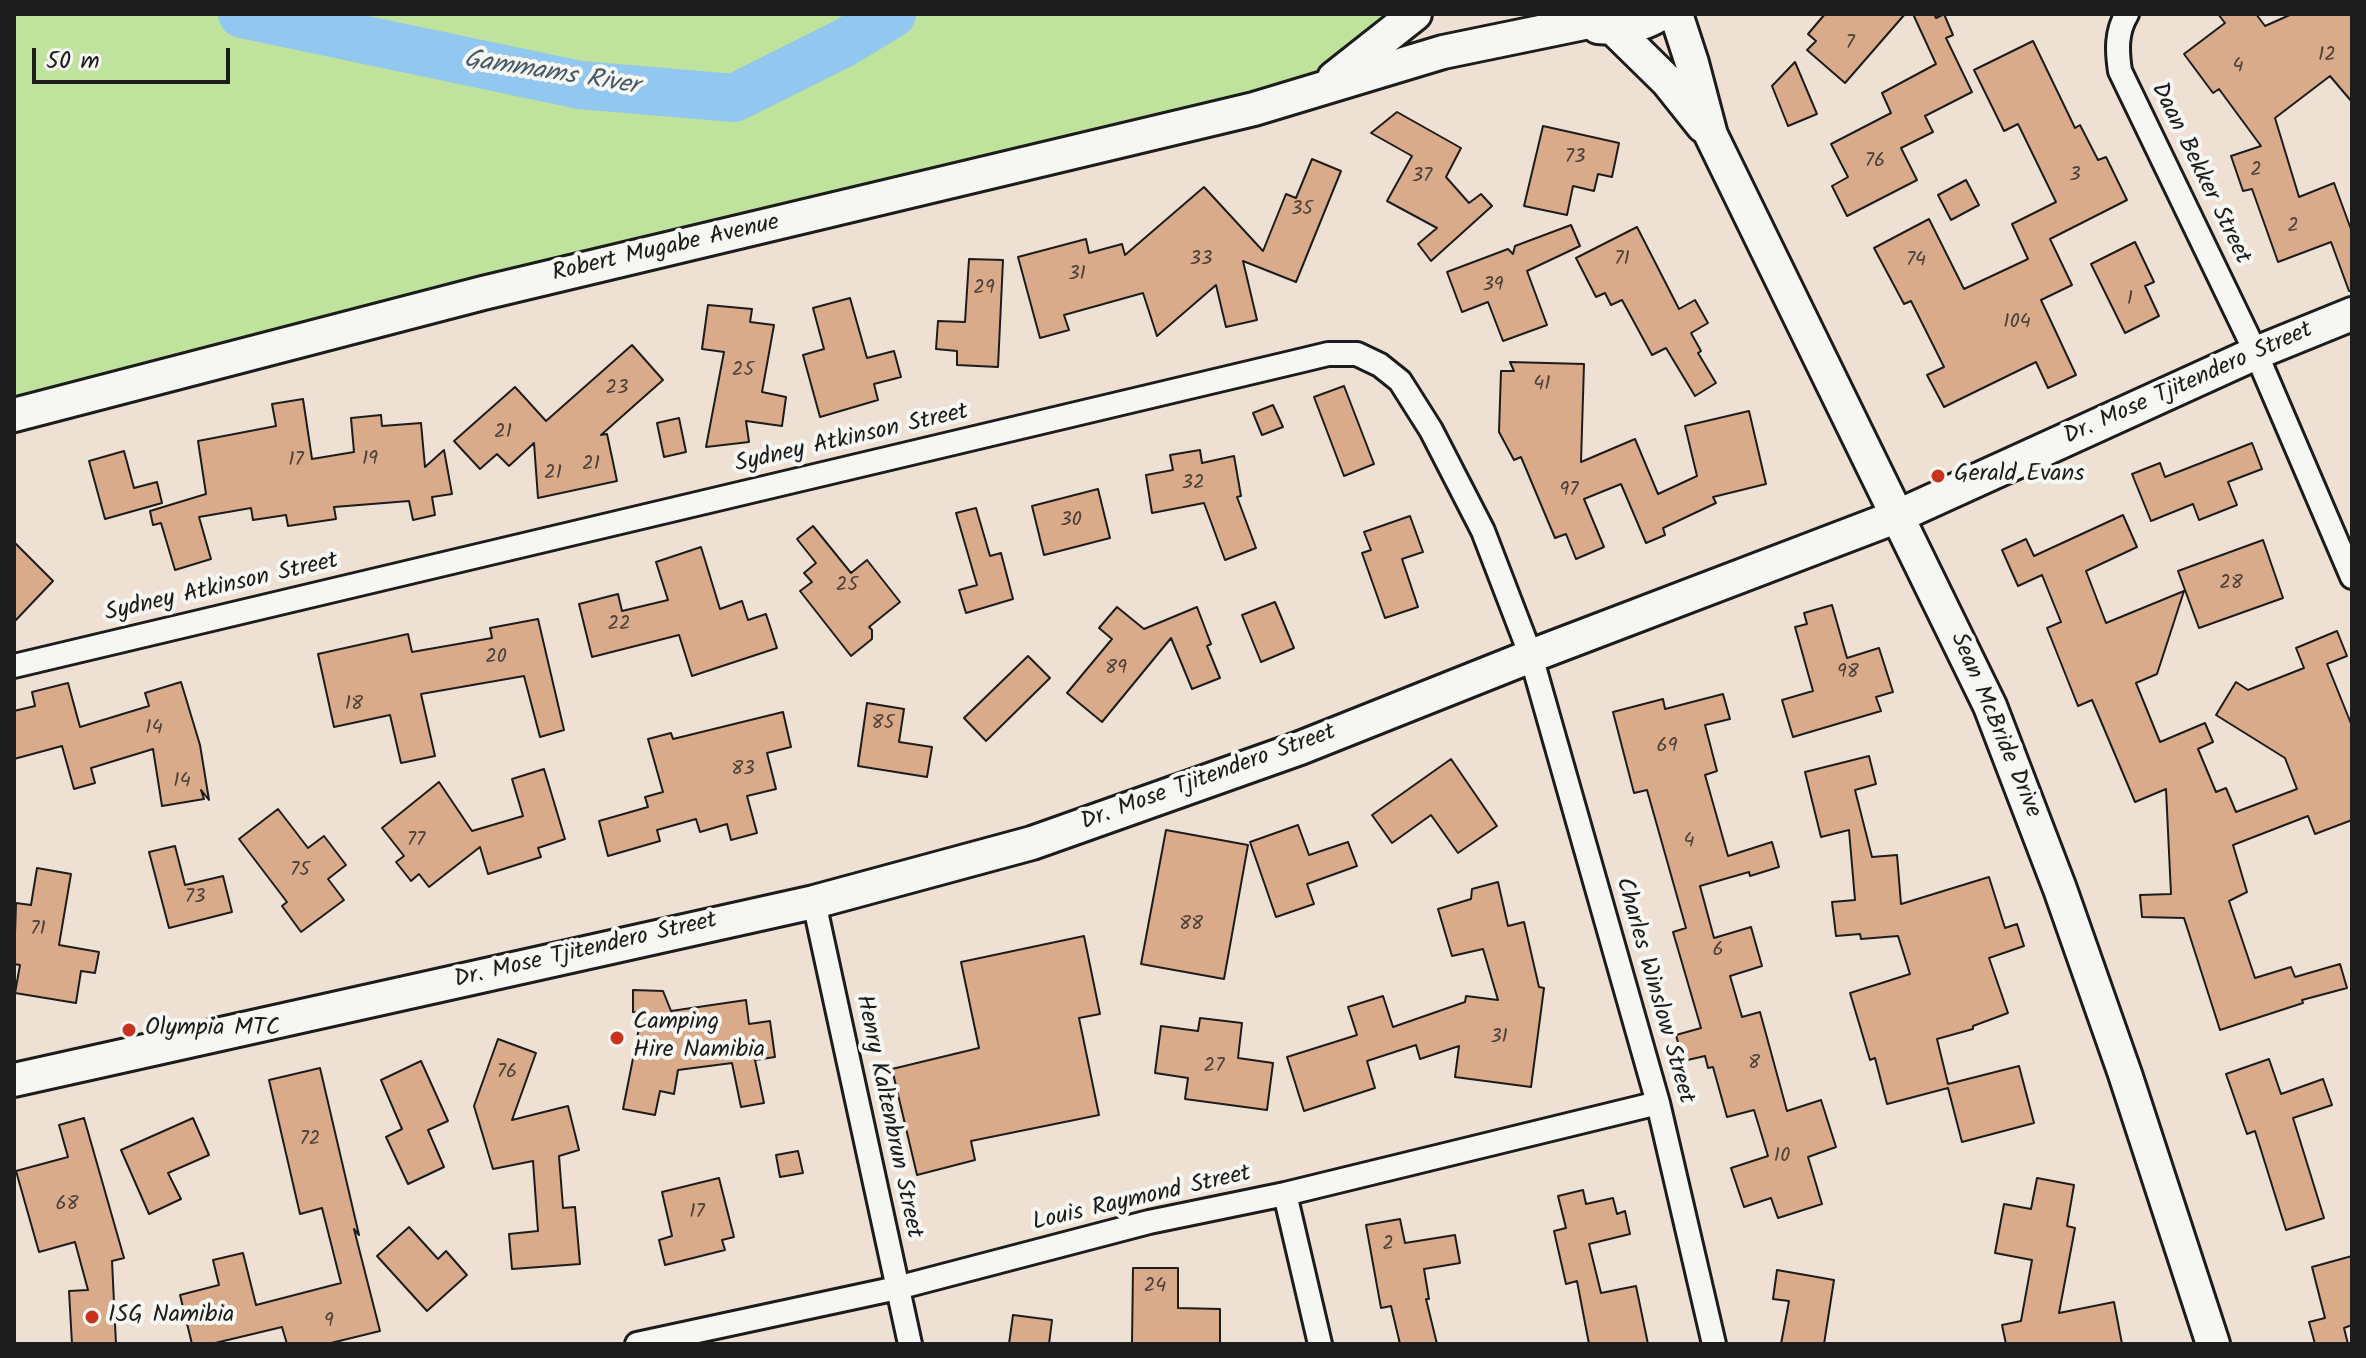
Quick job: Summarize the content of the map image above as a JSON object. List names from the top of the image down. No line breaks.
{"streets":{"main road":["Robert Mugabe Avenue","Dr. Mose Tjitendero Street","Sean McBride Drive"],"street":["Daan Bekker Street","Sydney Atkinson Street","Charles Winslow Street","Henry Kaltenbrun Street","Louis Raymond Street"]},"crossings":[["Daan Bekker Street","Dr. Mose Tjitendero Street"],["Robert Mugabe Avenue","Sean McBride Drive"],["Dr. Mose Tjitendero Street","Sydney Atkinson Street"],["Dr. Mose Tjitendero Street","Sean McBride Drive"],["Dr. Mose Tjitendero Street","Charles Winslow Street"],["Dr. Mose Tjitendero Street","Henry Kaltenbrun Street"],["Sydney Atkinson Street","Charles Winslow Street"],["Charles Winslow Street","Louis Raymond Street"],["Henry Kaltenbrun Street","Louis Raymond Street"]],"water":["Gammams River"],"places":["Gerald Evans","Olympia MTC","Camping Hire Namibia","ISG Namibia"],"house_numbers":["7","12","4","73","76","2","3","37","35","2","33","71","74","31","39","29","1","104","25","41","23","21","19","17","21","21","32","97","30","28","25","22","20","89","98","18","85","14","69","83","14","77","4","75","73","88","71","6","31","8","27","76","72","10","68","17","2","24","9"],"scale_bar":"50 m"}
